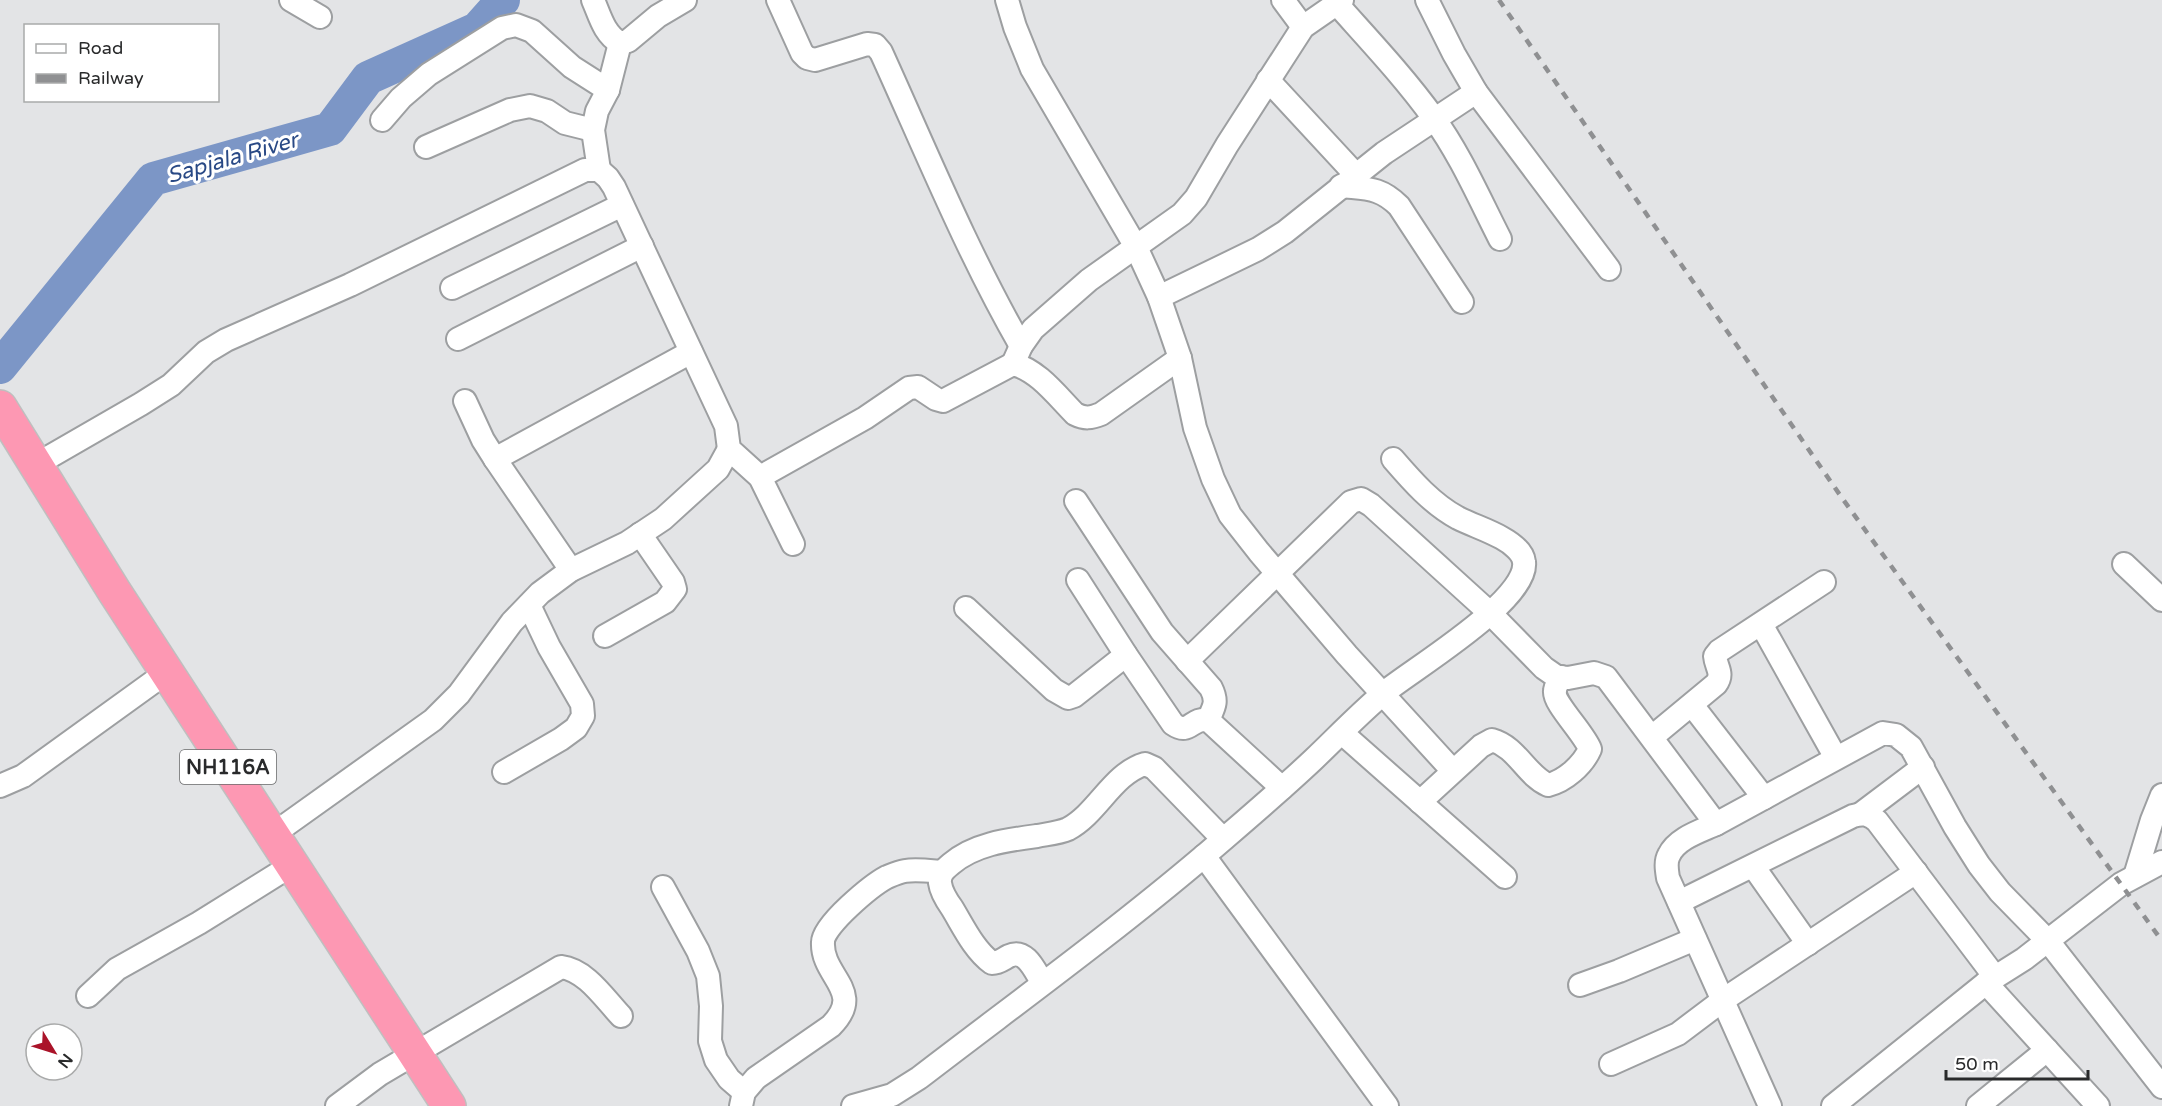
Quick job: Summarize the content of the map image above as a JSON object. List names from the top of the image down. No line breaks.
{"streets":{"highway":["NH116A"]},"water":["Sapjala River"],"legend":["Road","Railway"],"scale_bar":"50 m","north":"bottom right"}
